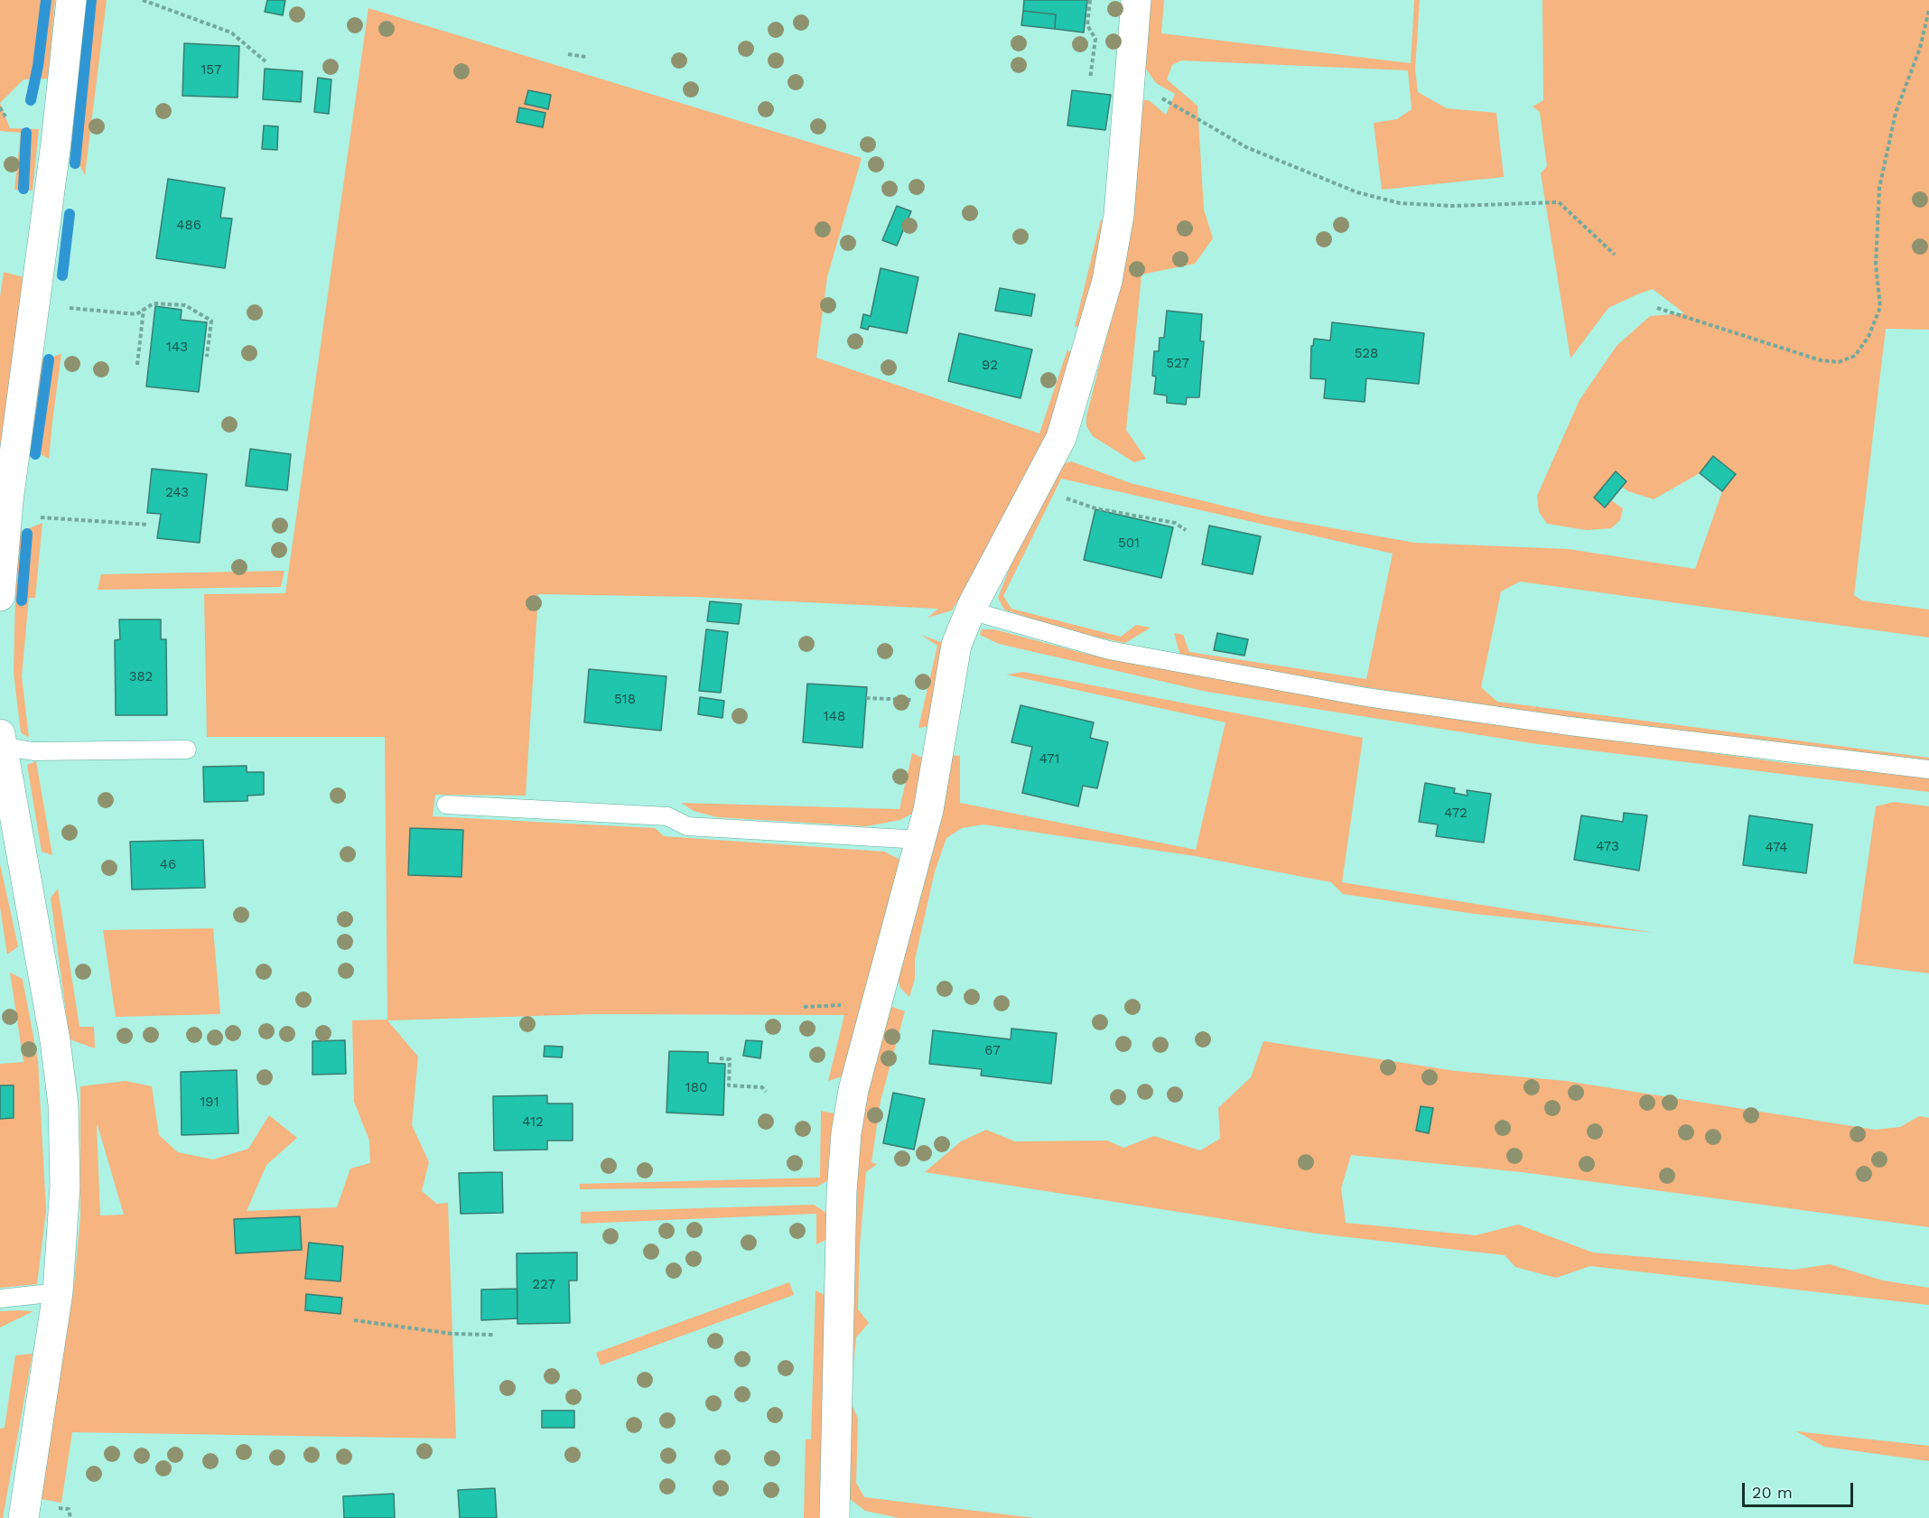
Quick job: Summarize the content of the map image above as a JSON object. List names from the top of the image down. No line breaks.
{"house_numbers":["157","486","143","528","527","92","243","501","382","518","148","471","472","473","474","46","67","180","191","412","227"],"scale_bar":"20 m"}
